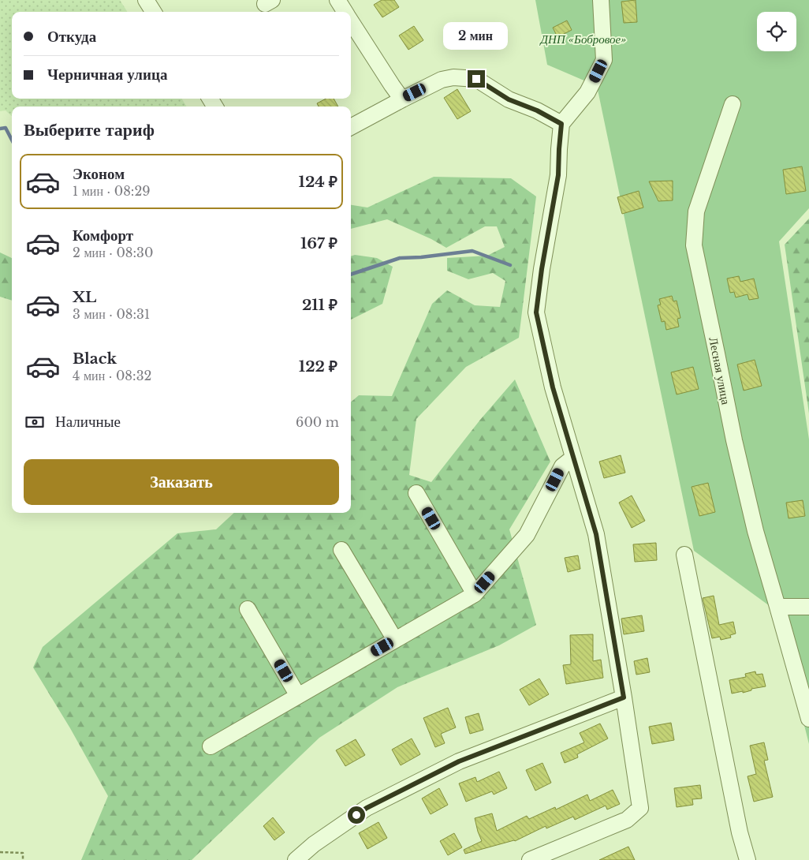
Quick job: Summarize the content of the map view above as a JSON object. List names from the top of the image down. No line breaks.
{"streets":{"street":["Лесная улица"]},"parks":["ДНП «Бобровое»"],"page":{"banner":["Откуда","Черничная улица"],"bubble":"2 мин","heading":"Выберите тариф","list":[{"name":"Эконом","note":"1 мин · 08:29","value":"124 ₽"},{"name":"Комфорт","note":"2 мин · 08:30","value":"167 ₽"},{"name":"XL","note":"3 мин · 08:31","value":"211 ₽"},{"name":"Black","note":"4 мин · 08:32","value":"122 ₽"}],"pay":["Наличные","600 m"],"buttons":"Заказать"}}
